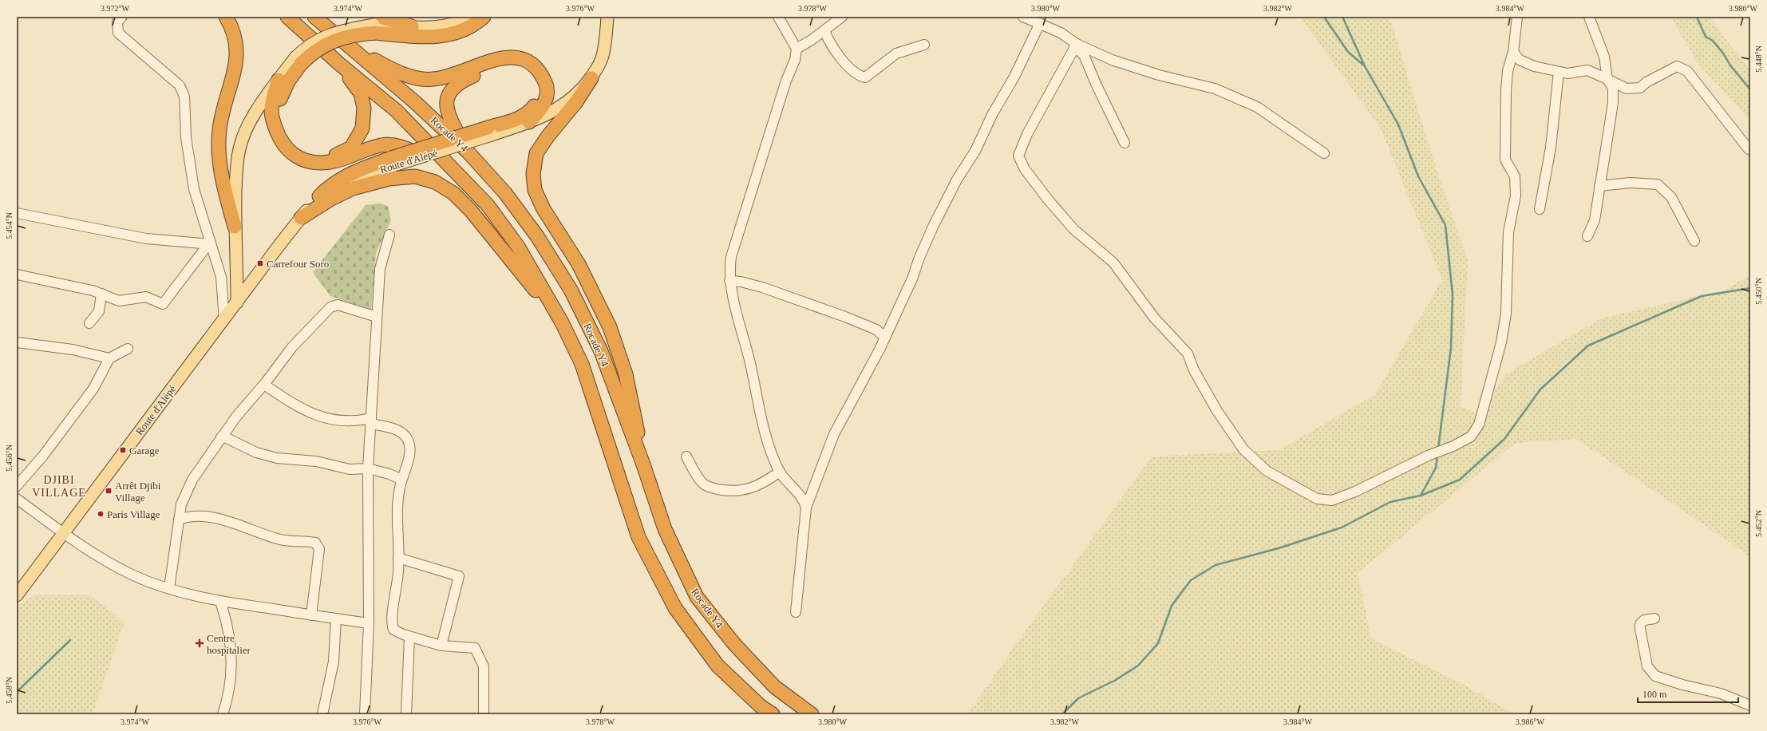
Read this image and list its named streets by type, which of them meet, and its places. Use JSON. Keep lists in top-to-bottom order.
{
  "streets": {
    "highway": ["Rocade Y4"],
    "main road": ["Route d'Alépé"]
  },
  "districts": ["DJIBI VILLAGE"],
  "places": {
    "transit": ["Carrefour Soro", "Garage", "Arrêt Djibi Village"],
    "other": ["Paris Village"],
    "health": ["Centre hospitalier"]
  },
  "scale_bar": "100 m",
  "coordinates": [
    "3.972°W",
    "3.974°W",
    "3.976°W",
    "3.978°W",
    "3.980°W",
    "3.982°W",
    "3.984°W",
    "3.986°W",
    "5.448°N",
    "5.454°N",
    "5.450°N",
    "5.456°N",
    "5.452°N",
    "5.458°N"
  ]
}
